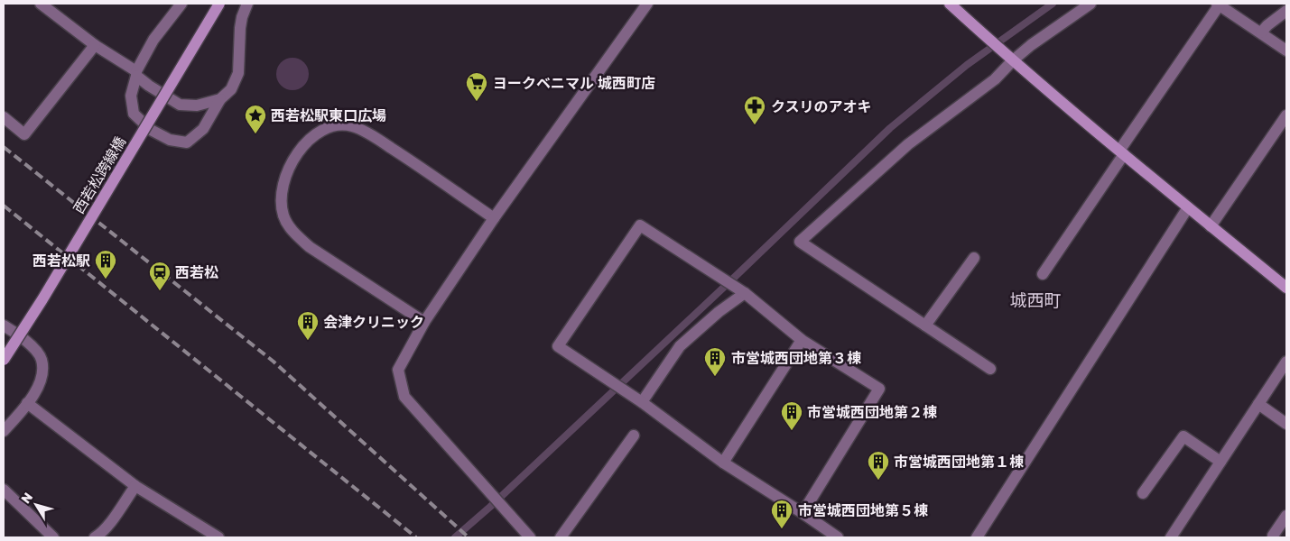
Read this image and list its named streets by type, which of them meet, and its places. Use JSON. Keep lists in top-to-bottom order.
{
  "streets": {
    "street": ["西若松跨線橋"]
  },
  "districts": ["城西町"],
  "places": {
    "supermarket": ["ヨークベニマル 城西町店"],
    "pharmacy": ["クスリのアオキ"],
    "place": ["西若松駅東口広場"],
    "building": [
      "西若松駅",
      "会津クリニック",
      "市営城西団地第３棟",
      "市営城西団地第２棟",
      "市営城西団地第１棟",
      "市営城西団地第５棟"
    ],
    "station": ["西若松"]
  },
  "north": "top left"
}
